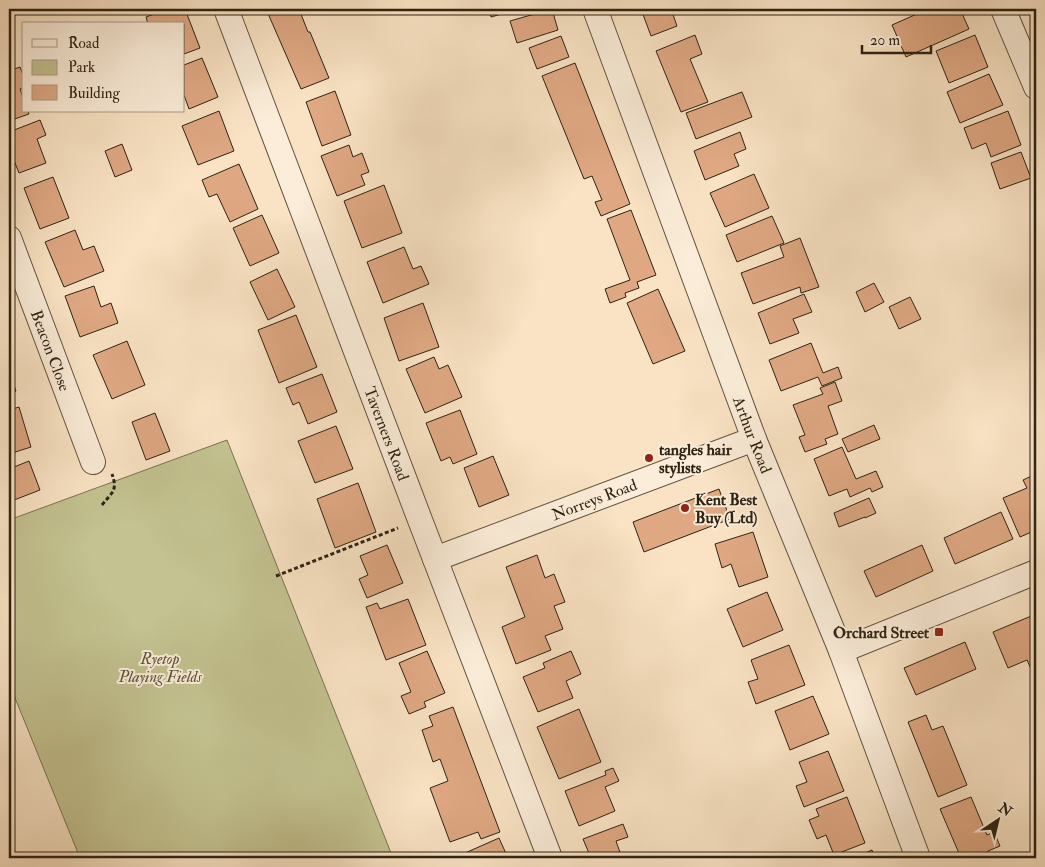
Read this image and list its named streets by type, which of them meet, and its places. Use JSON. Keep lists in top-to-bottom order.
{
  "streets": {
    "street": [
      "Beacon Close",
      "Taverners Road",
      "Arthur Road",
      "Norreys Road"
    ]
  },
  "crossings": [
    ["Taverners Road", "Norreys Road"],
    ["Arthur Road", "Norreys Road"]
  ],
  "parks": ["Ryetop Playing Fields"],
  "places": {
    "other": ["tangles hair stylists", "Kent Best Buy (Ltd)"],
    "transit": ["Orchard Street"]
  },
  "legend": ["Road", "Park", "Building"],
  "scale_bar": "20 m",
  "north": "top right"
}
